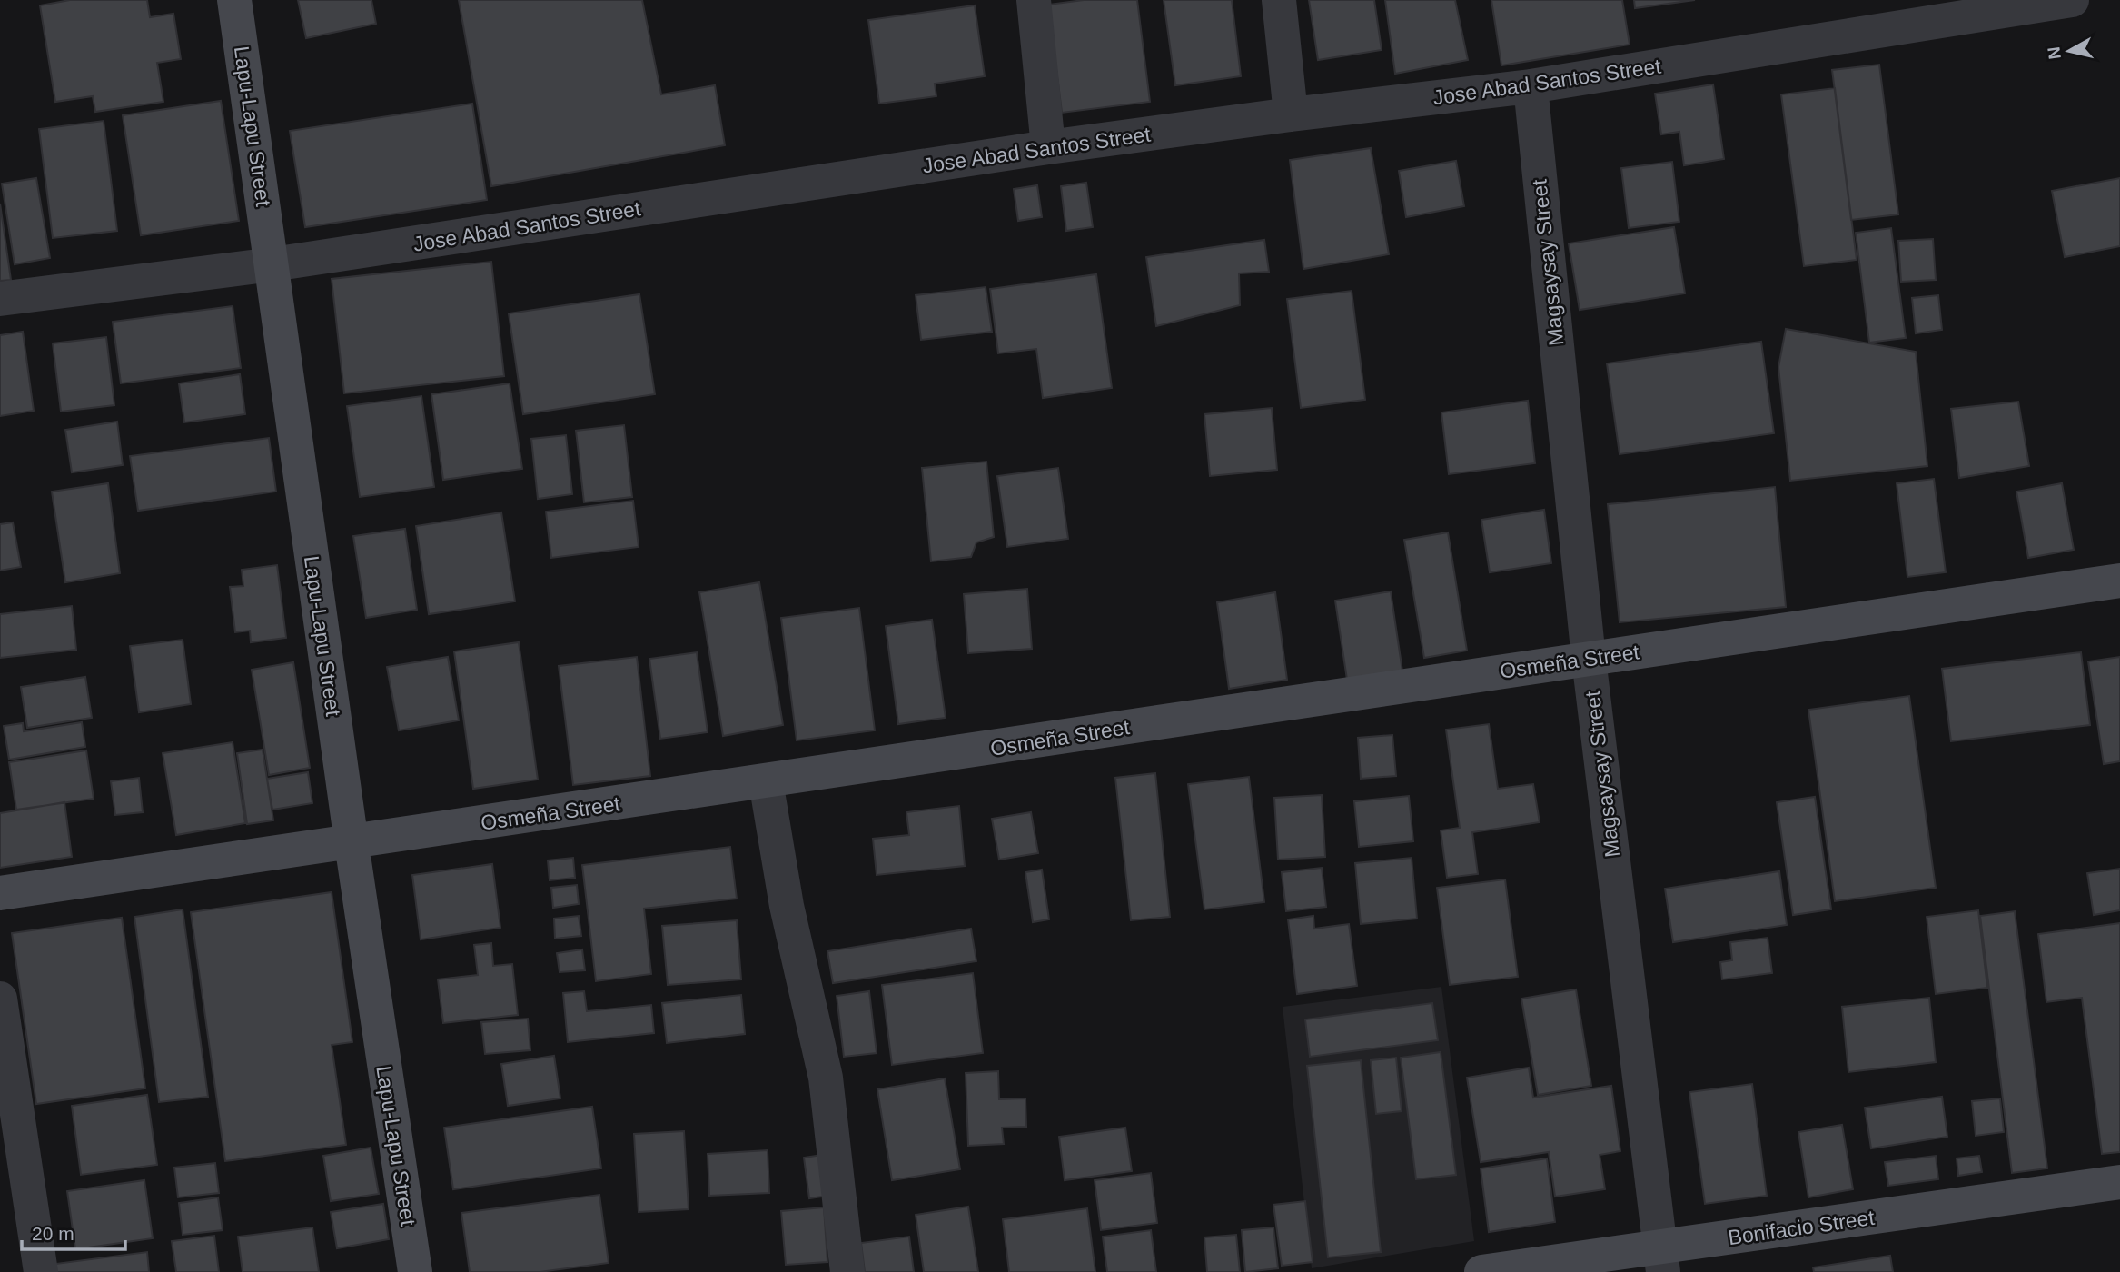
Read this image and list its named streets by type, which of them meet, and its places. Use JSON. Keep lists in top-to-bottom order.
{
  "streets": {
    "street": [
      "Jose Abad Santos Street",
      "Lapu-Lapu Street",
      "Magsaysay Street",
      "Osmeña Street",
      "Bonifacio Street"
    ]
  },
  "crossings": [
    ["Jose Abad Santos Street", "Lapu-Lapu Street"],
    ["Jose Abad Santos Street", "Magsaysay Street"],
    ["Lapu-Lapu Street", "Osmeña Street"],
    ["Magsaysay Street", "Osmeña Street"],
    ["Magsaysay Street", "Bonifacio Street"]
  ],
  "scale_bar": "20 m",
  "north": "left"
}
